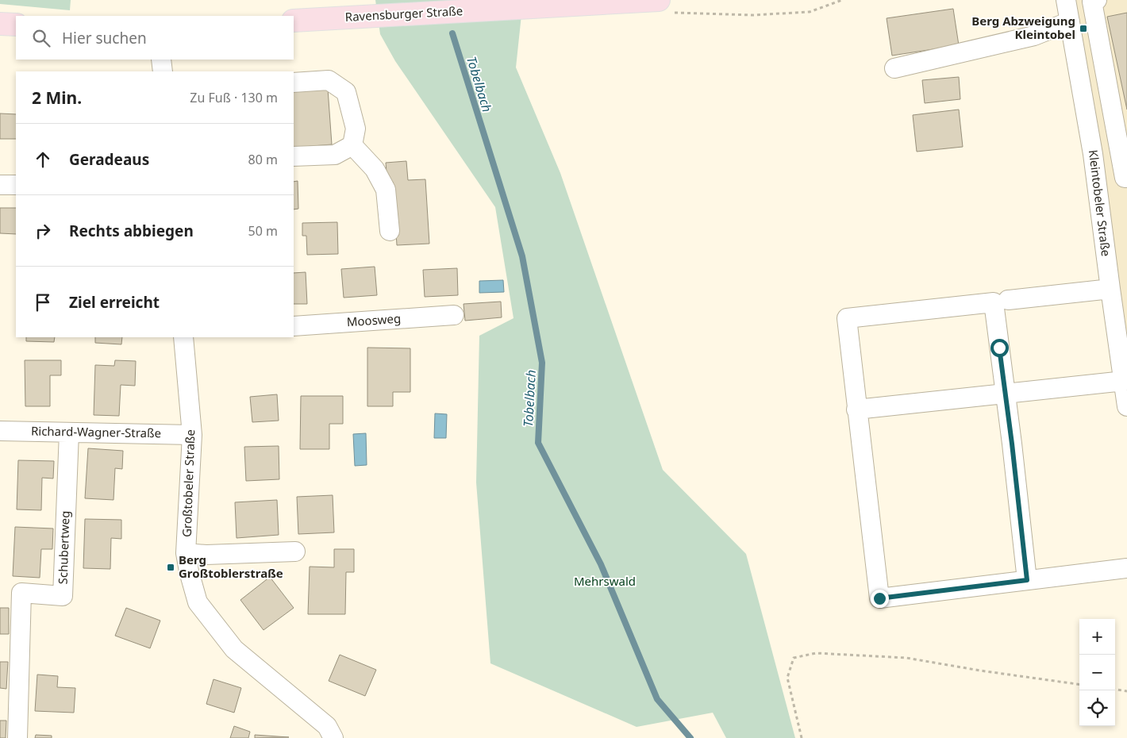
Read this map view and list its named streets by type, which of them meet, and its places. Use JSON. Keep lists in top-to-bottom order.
{
  "streets": {
    "main road": ["Ravensburger Straße"],
    "street": [
      "Kleintobeler Straße",
      "Moosweg",
      "Richard-Wagner-Straße",
      "Großtobeler Straße",
      "Schubertweg"
    ]
  },
  "crossings": [
    ["Richard-Wagner-Straße", "Großtobeler Straße"],
    ["Richard-Wagner-Straße", "Schubertweg"]
  ],
  "water": ["Tobelbach"],
  "parks": ["Mehrswald"],
  "places": {
    "transit": ["Berg Abzweigung Kleintobel", "Berg Großtoblerstraße"]
  },
  "page": {
    "search": "Hier suchen",
    "heading": ["2 Min.", "Zu Fuß · 130 m"],
    "list": [
      ["Geradeaus", "80 m"],
      ["Rechts abbiegen", "50 m"],
      "Ziel erreicht"
    ],
    "map_buttons": ["+", "−"]
  }
}
